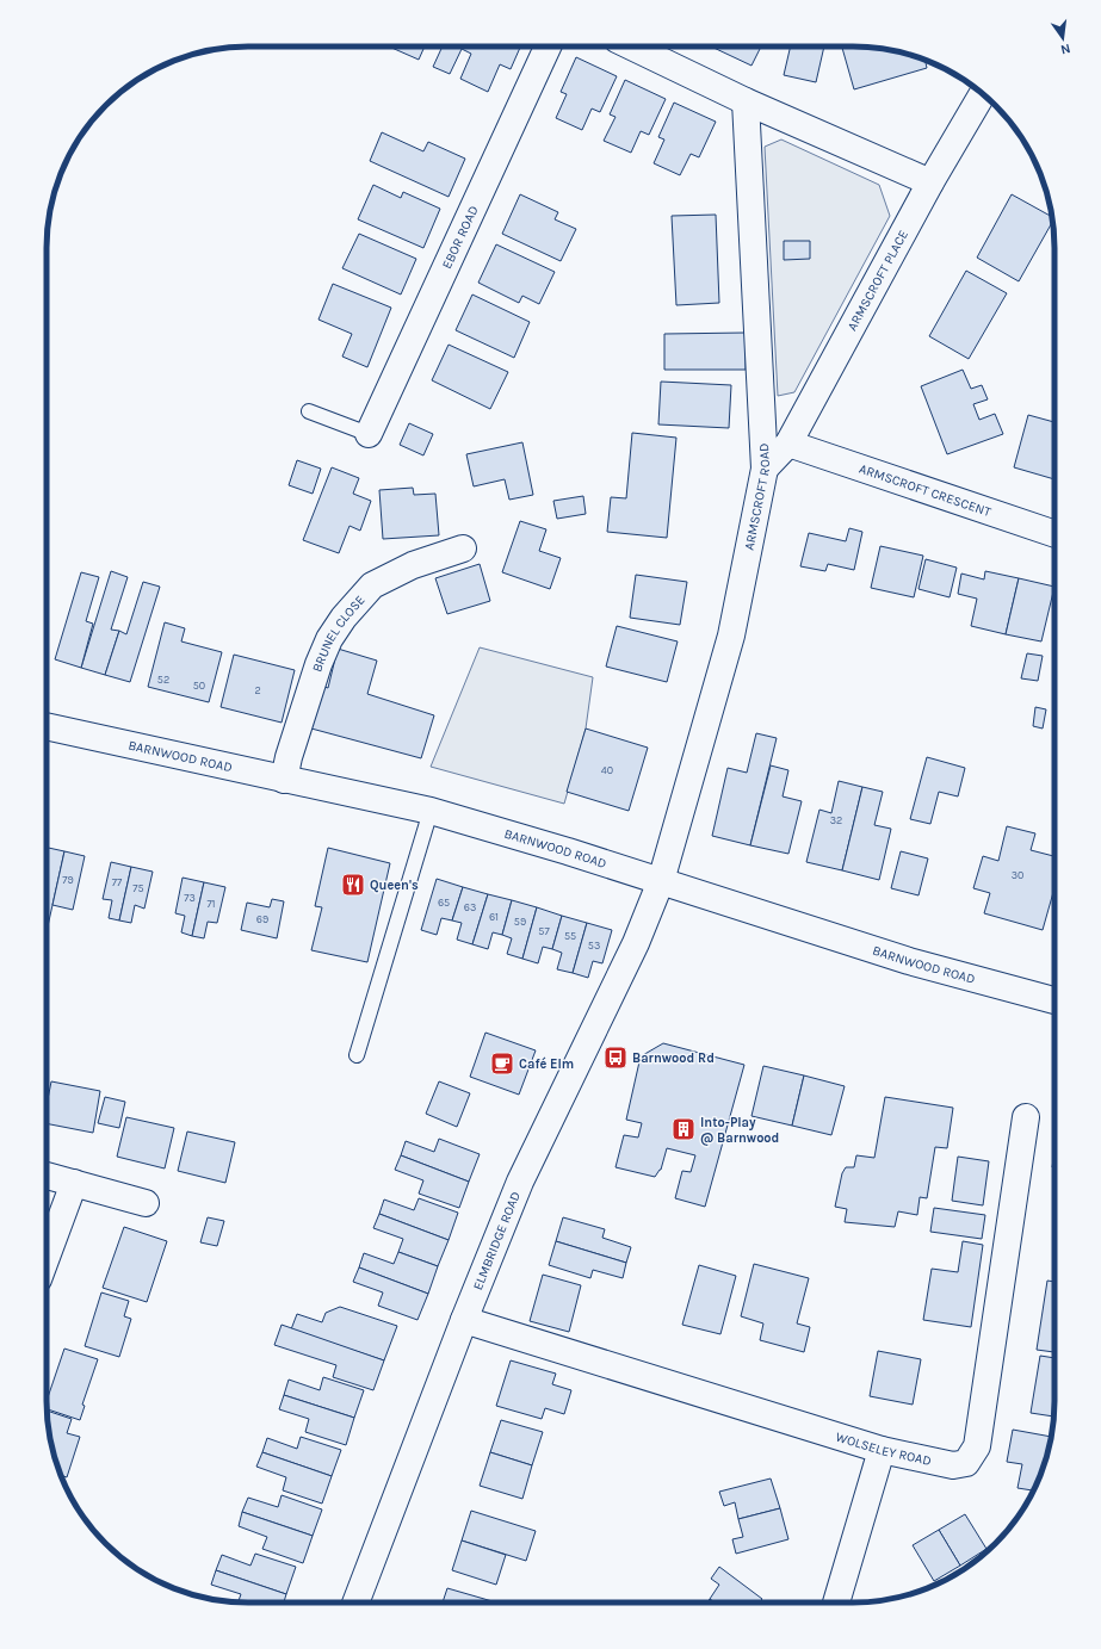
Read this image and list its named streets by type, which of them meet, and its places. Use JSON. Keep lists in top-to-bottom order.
{
  "streets": {
    "street": [
      "EBOR ROAD",
      "ARMSCROFT PLACE",
      "ARMSCROFT CRESCENT",
      "ARMSCROFT ROAD",
      "BRUNEL CLOSE",
      "BARNWOOD ROAD",
      "ELMBRIDGE ROAD",
      "WOLSELEY ROAD"
    ]
  },
  "crossings": [
    ["ARMSCROFT PLACE", "ARMSCROFT CRESCENT"],
    ["ARMSCROFT PLACE", "ARMSCROFT ROAD"],
    ["ARMSCROFT ROAD", "BARNWOOD ROAD"],
    ["ARMSCROFT ROAD", "ELMBRIDGE ROAD"],
    ["BRUNEL CLOSE", "BARNWOOD ROAD"],
    ["BARNWOOD ROAD", "ELMBRIDGE ROAD"],
    ["ELMBRIDGE ROAD", "WOLSELEY ROAD"]
  ],
  "places": {
    "restaurant": ["Queen's"],
    "bus stop": ["Barnwood Rd"],
    "cafe": ["Café Elm"],
    "building": ["Into-Play @ Barnwood"]
  },
  "house_numbers": [
    "52",
    "50",
    "2",
    "40",
    "32",
    "30",
    "79",
    "77",
    "75",
    "73",
    "65",
    "71",
    "63",
    "61",
    "69",
    "59",
    "57",
    "55",
    "53"
  ],
  "north": "bottom"
}
